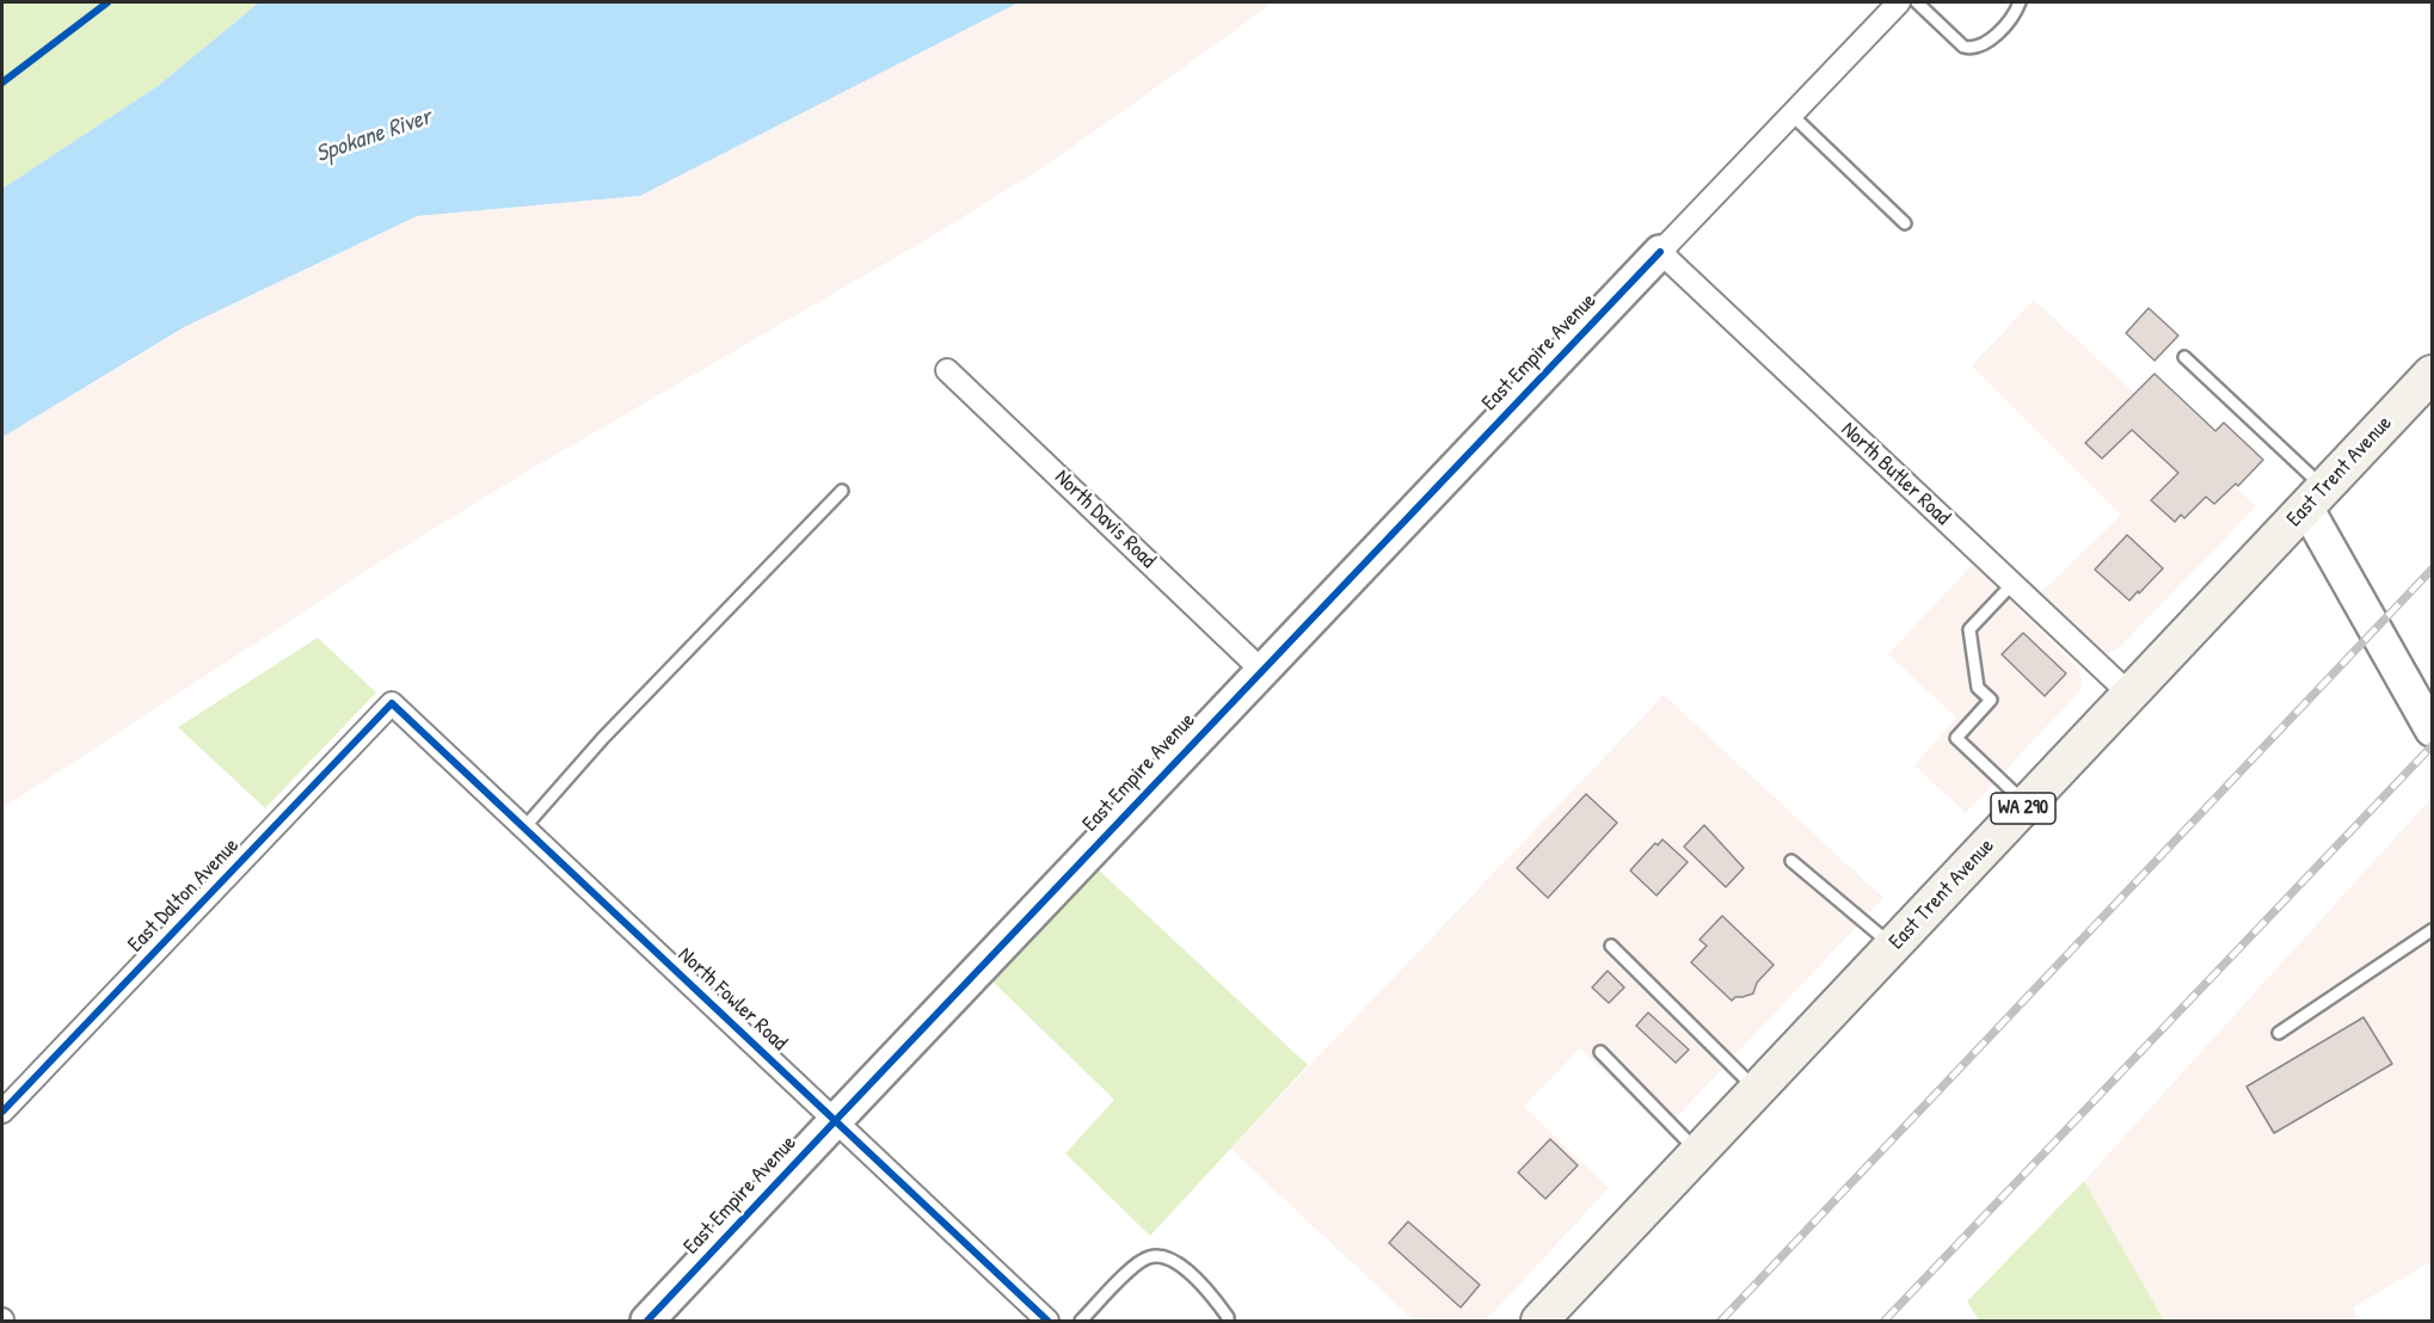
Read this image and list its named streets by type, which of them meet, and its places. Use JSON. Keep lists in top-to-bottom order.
{
  "streets": {
    "main road": ["East Trent Avenue", "WA 290"],
    "street": [
      "East Empire Avenue",
      "North Butler Road",
      "North Davis Road",
      "East Dalton Avenue",
      "North Fowler Road"
    ]
  },
  "crossings": [
    ["East Empire Avenue", "North Butler Road"],
    ["East Empire Avenue", "North Davis Road"],
    ["East Empire Avenue", "North Fowler Road"],
    ["East Trent Avenue", "North Butler Road"],
    ["East Dalton Avenue", "North Fowler Road"]
  ],
  "water": ["Spokane River"]
}
